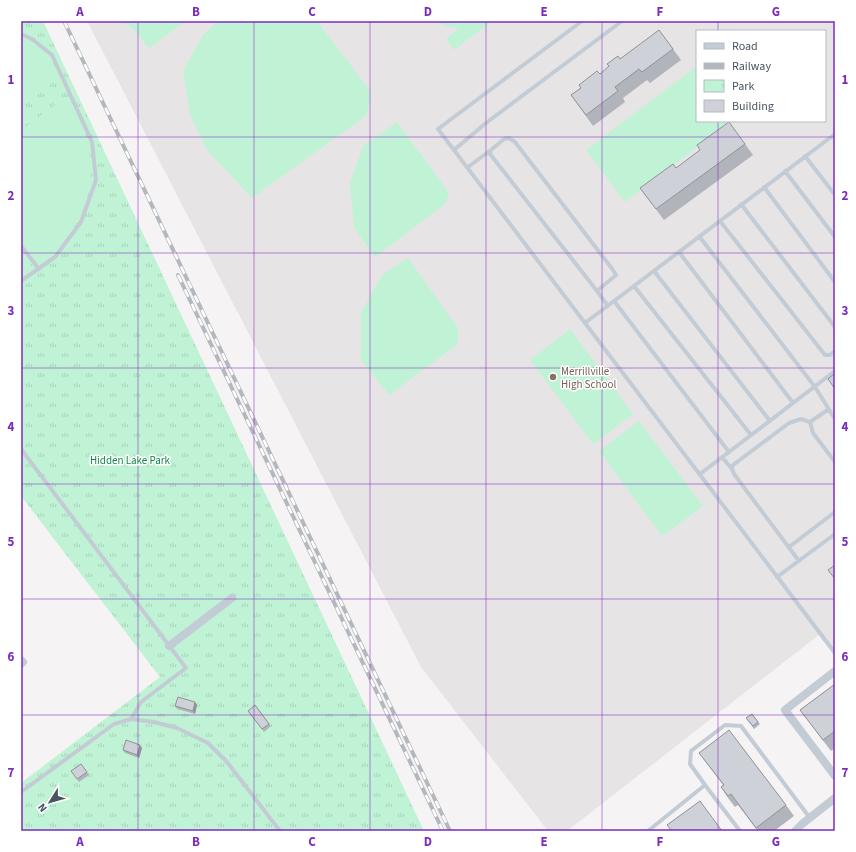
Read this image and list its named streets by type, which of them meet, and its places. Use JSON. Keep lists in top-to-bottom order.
{
  "parks": ["Hidden Lake Park"],
  "places": ["Merrillville High School"],
  "legend": [
    "Road",
    "Railway",
    "Park",
    "Building"
  ],
  "north": "bottom left",
  "grid": {
    "columns": [
      "A",
      "B",
      "C",
      "D",
      "E",
      "F",
      "G"
    ],
    "rows": [
      "1",
      "2",
      "3",
      "4",
      "5",
      "6",
      "7"
    ]
  }
}
